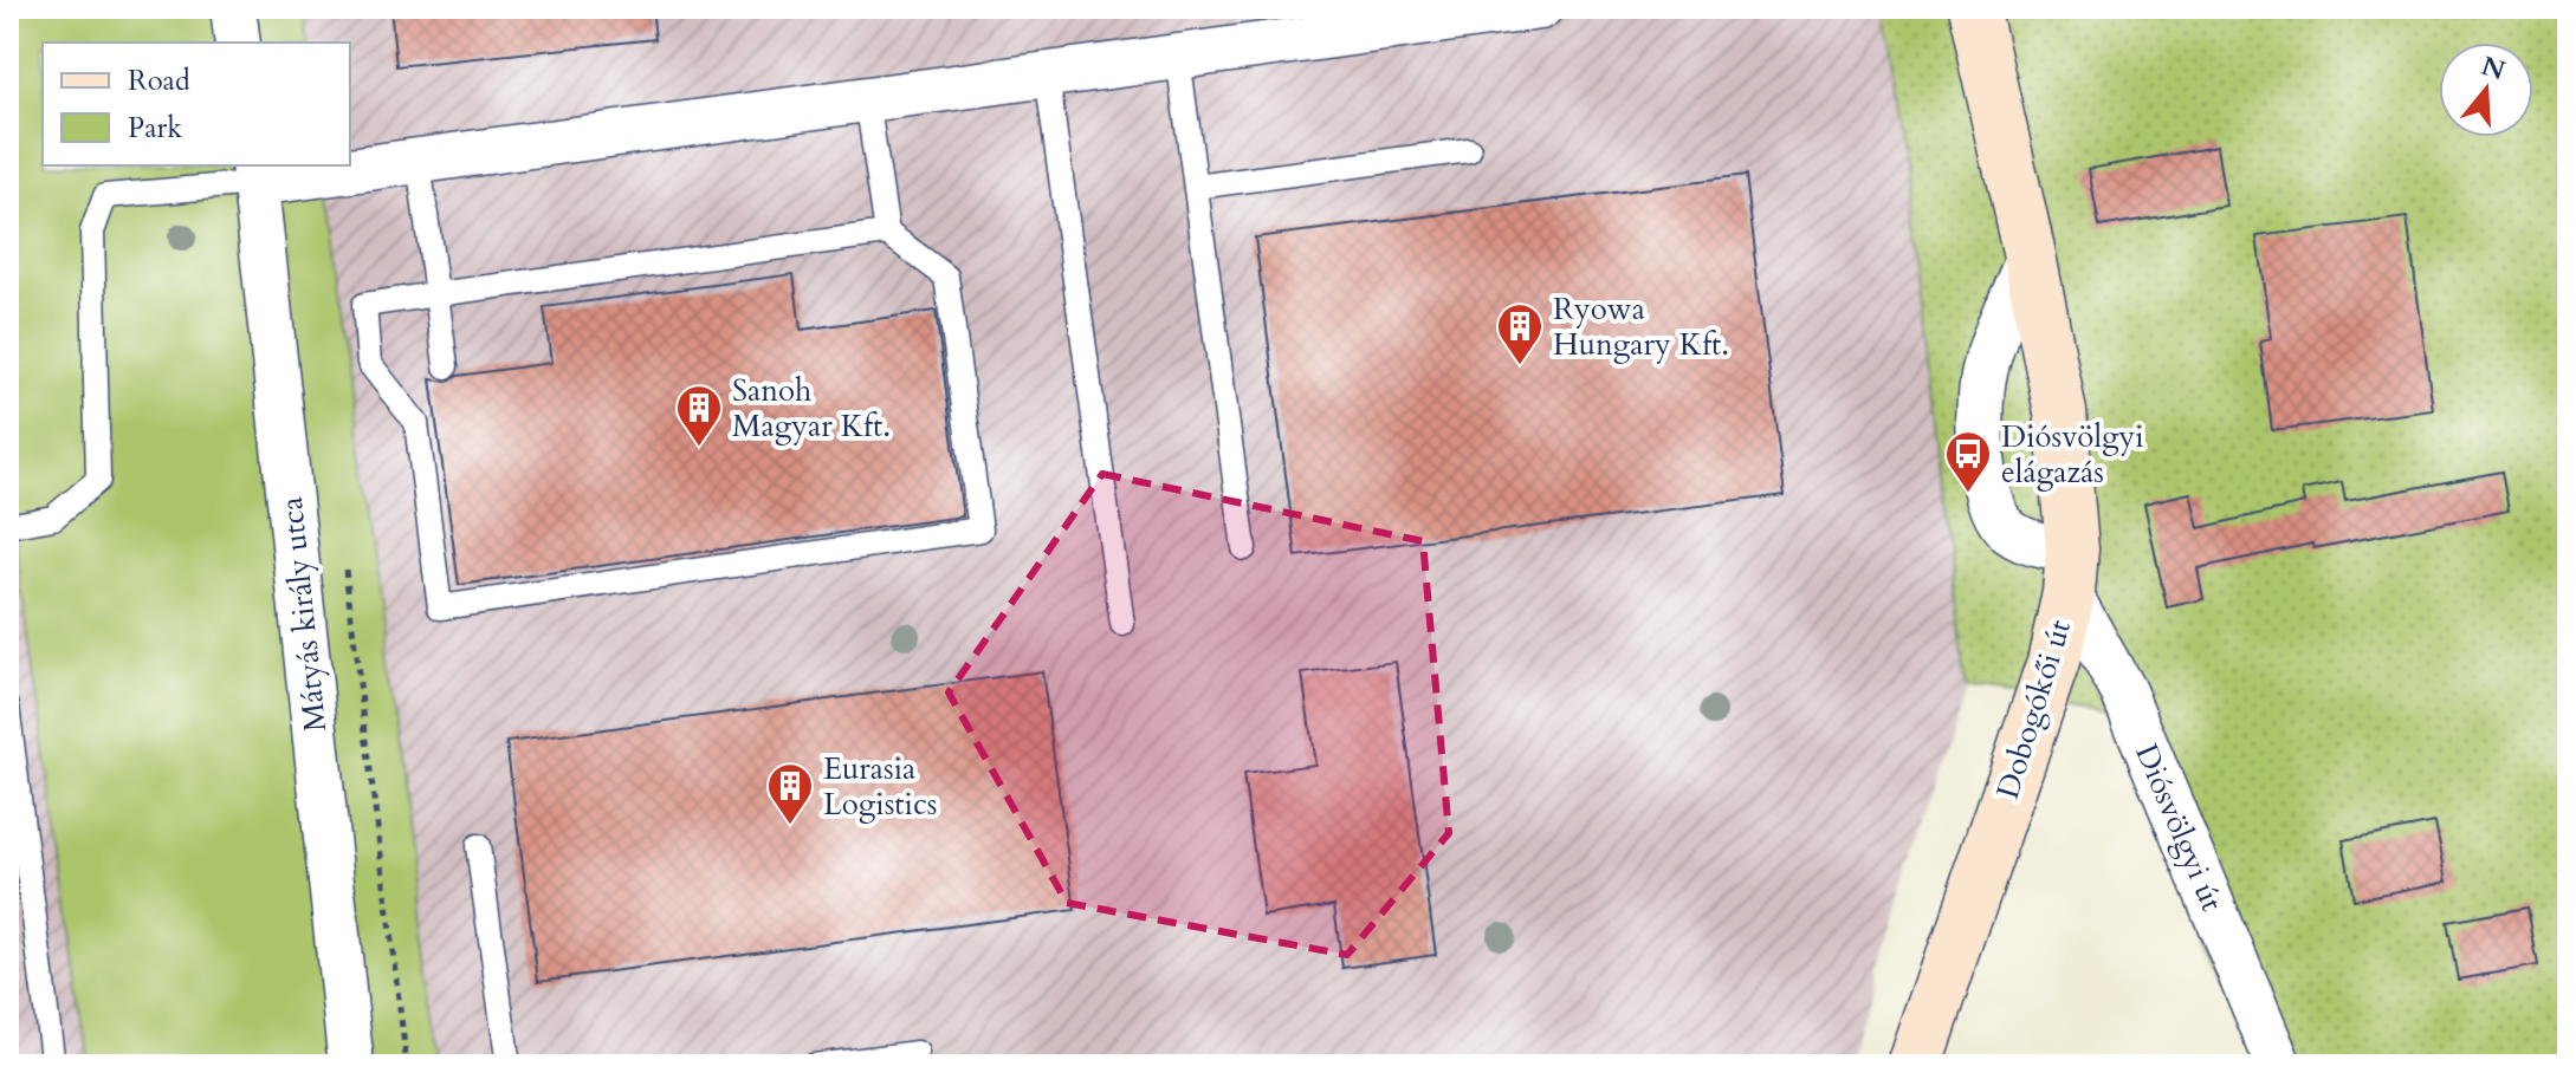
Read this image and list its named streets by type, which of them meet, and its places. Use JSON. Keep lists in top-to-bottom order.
{
  "streets": {
    "main road": ["Dobogókői út"],
    "street": ["Mátyás király utca", "Diósvölgyi út"]
  },
  "crossings": [
    ["Dobogókői út", "Diósvölgyi út"]
  ],
  "places": {
    "building": ["Ryowa Hungary Kft.", "Sanoh Magyar Kft.", "Eurasia Logistics"],
    "bus stop": ["Diósvölgyi elágazás"]
  },
  "legend": ["Road", "Park"],
  "north": "top"
}
